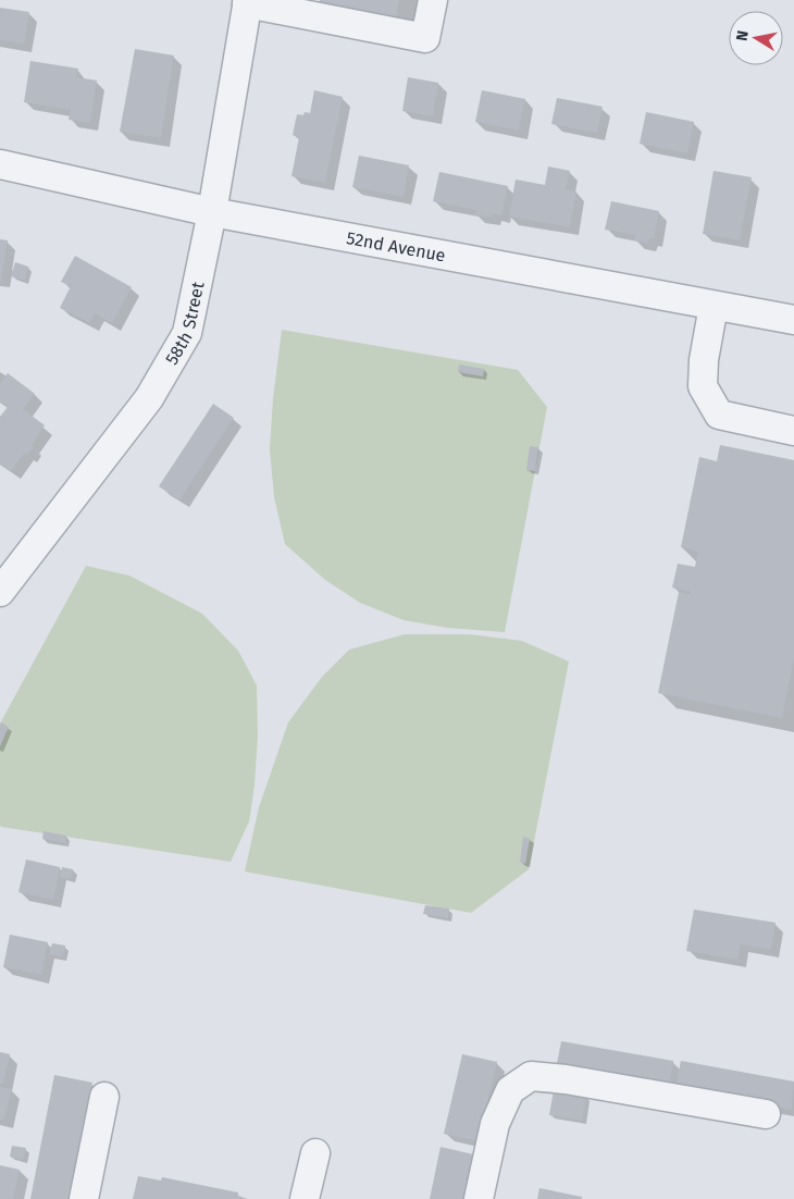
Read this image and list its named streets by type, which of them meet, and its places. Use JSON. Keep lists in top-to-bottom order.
{
  "streets": {
    "street": ["52nd Avenue", "58th Street"]
  },
  "crossings": [
    ["52nd Avenue", "58th Street"]
  ],
  "north": "left"
}
